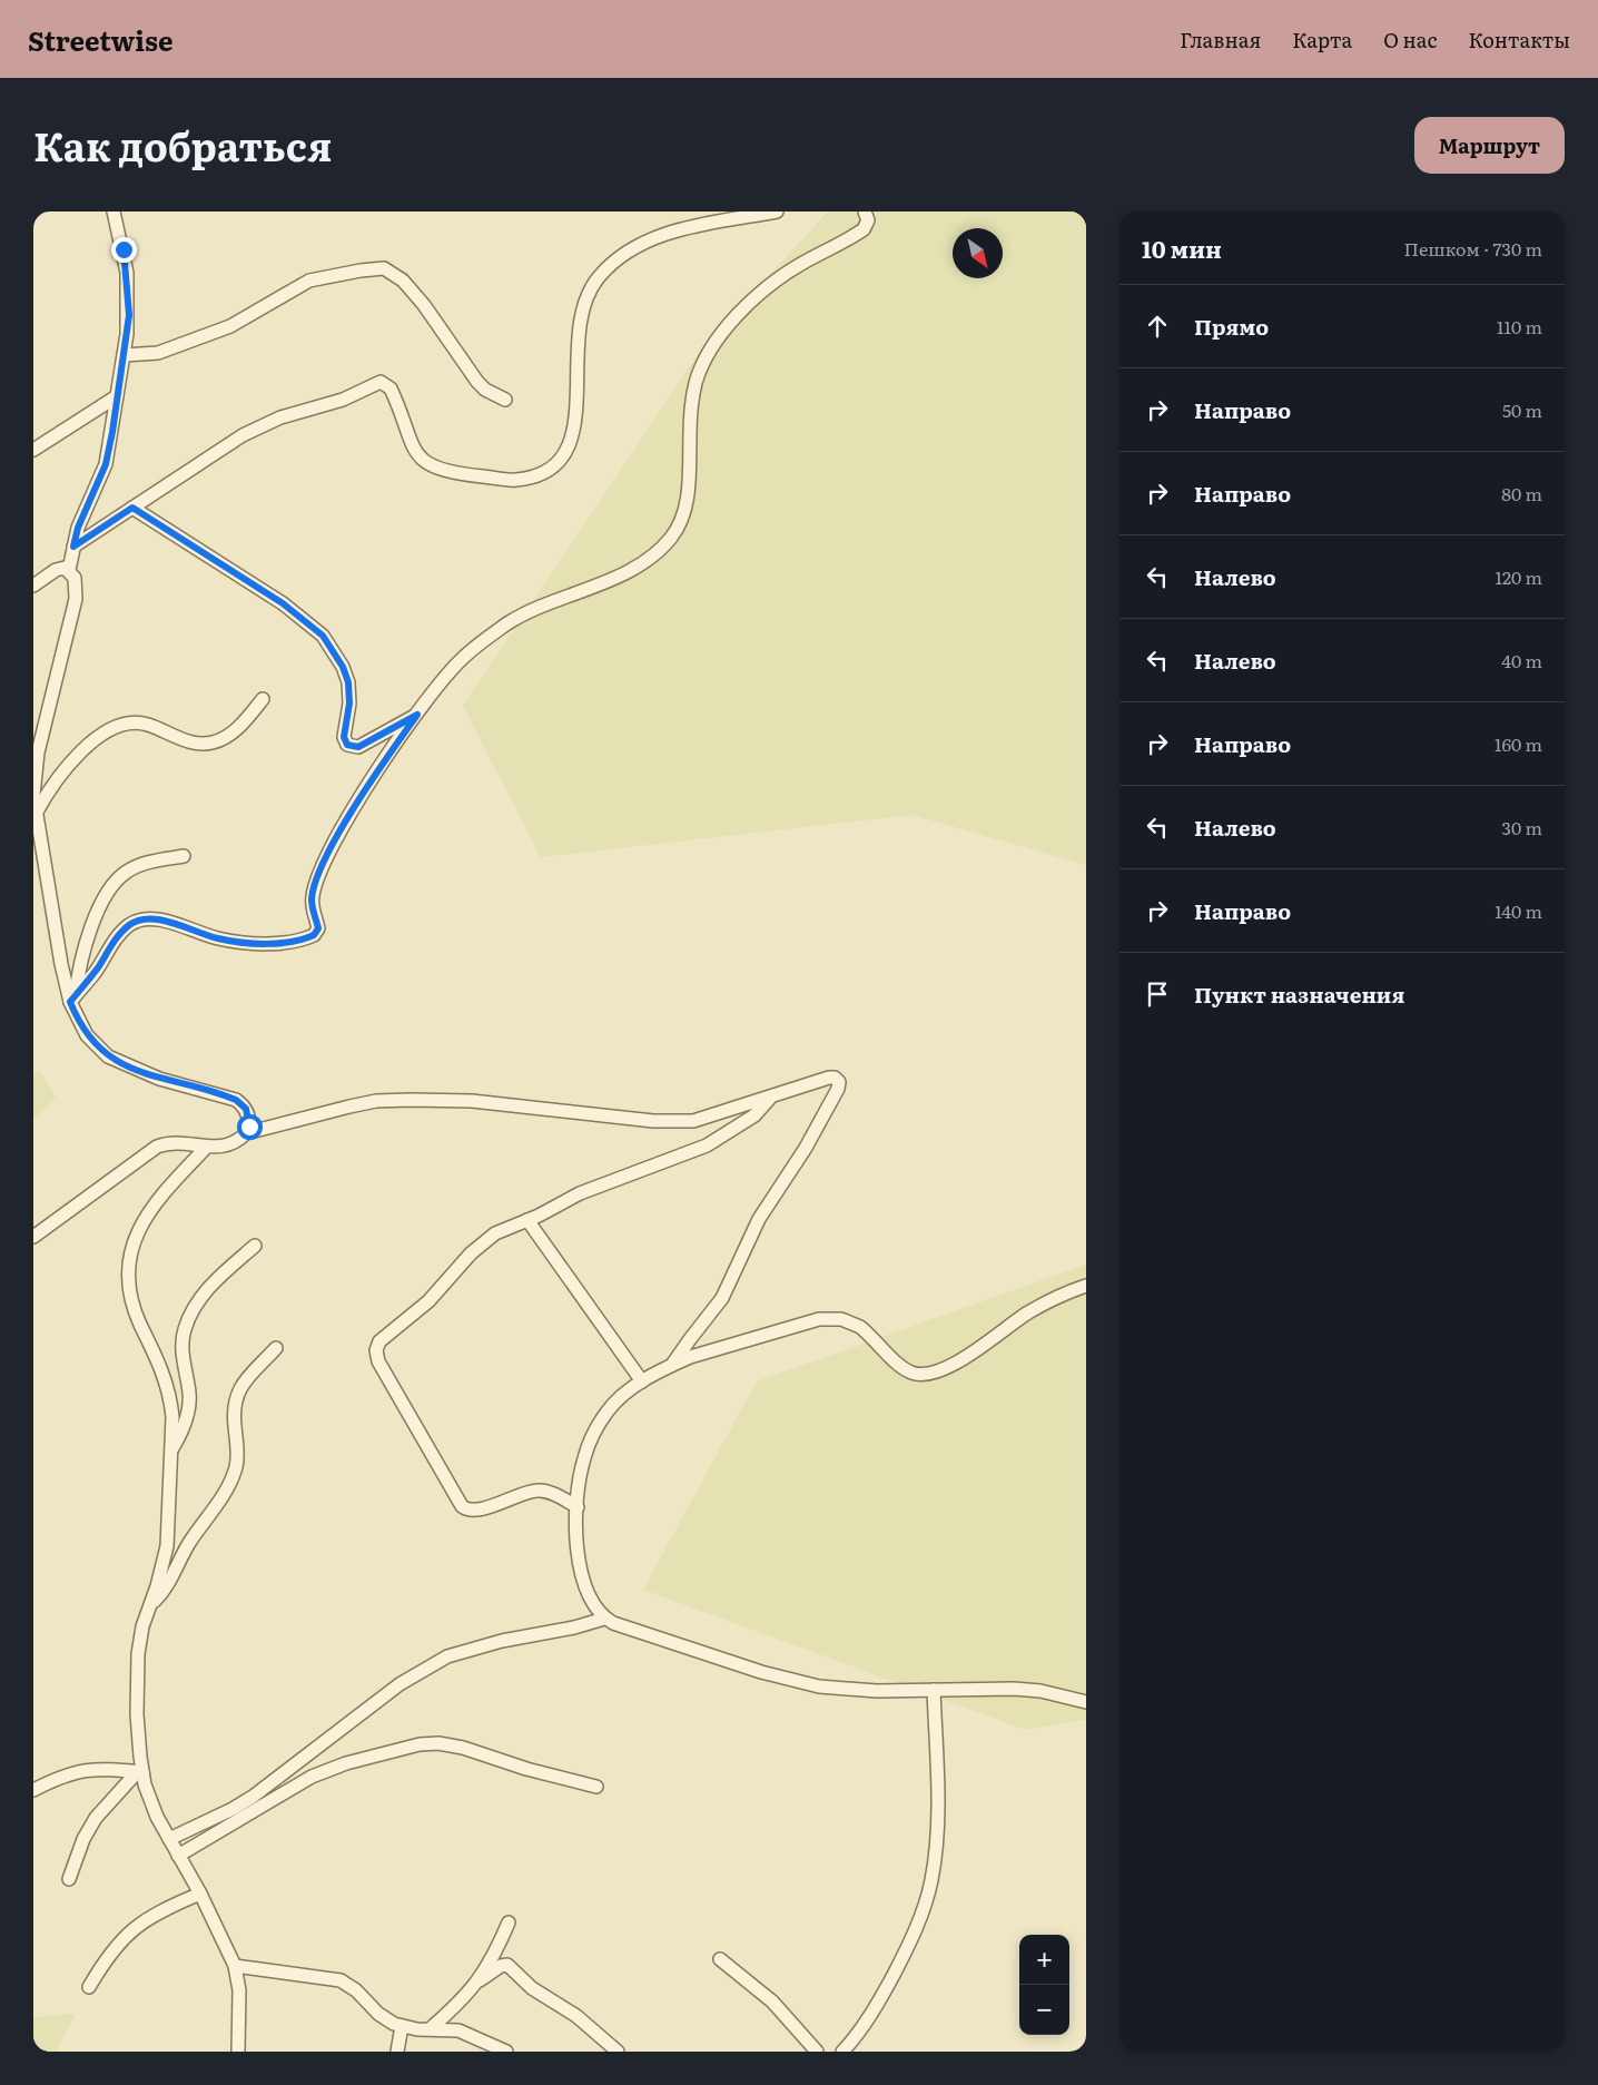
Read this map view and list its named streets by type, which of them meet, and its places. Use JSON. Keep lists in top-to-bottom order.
{
  "north": "bottom right",
  "page": {
    "header": "Streetwise",
    "nav": [
      "Главная",
      "Карта",
      "О нас",
      "Контакты"
    ],
    "title": "Как добраться",
    "buttons": "Маршрут",
    "heading": ["10 мин", "Пешком · 730 m"],
    "list": [
      ["Прямо", "110 m"],
      ["Направо", "50 m"],
      ["Направо", "80 m"],
      ["Налево", "120 m"],
      ["Налево", "40 m"],
      ["Направо", "160 m"],
      ["Налево", "30 m"],
      ["Направо", "140 m"],
      "Пункт назначения"
    ],
    "map_buttons": ["+", "−"]
  }
}
